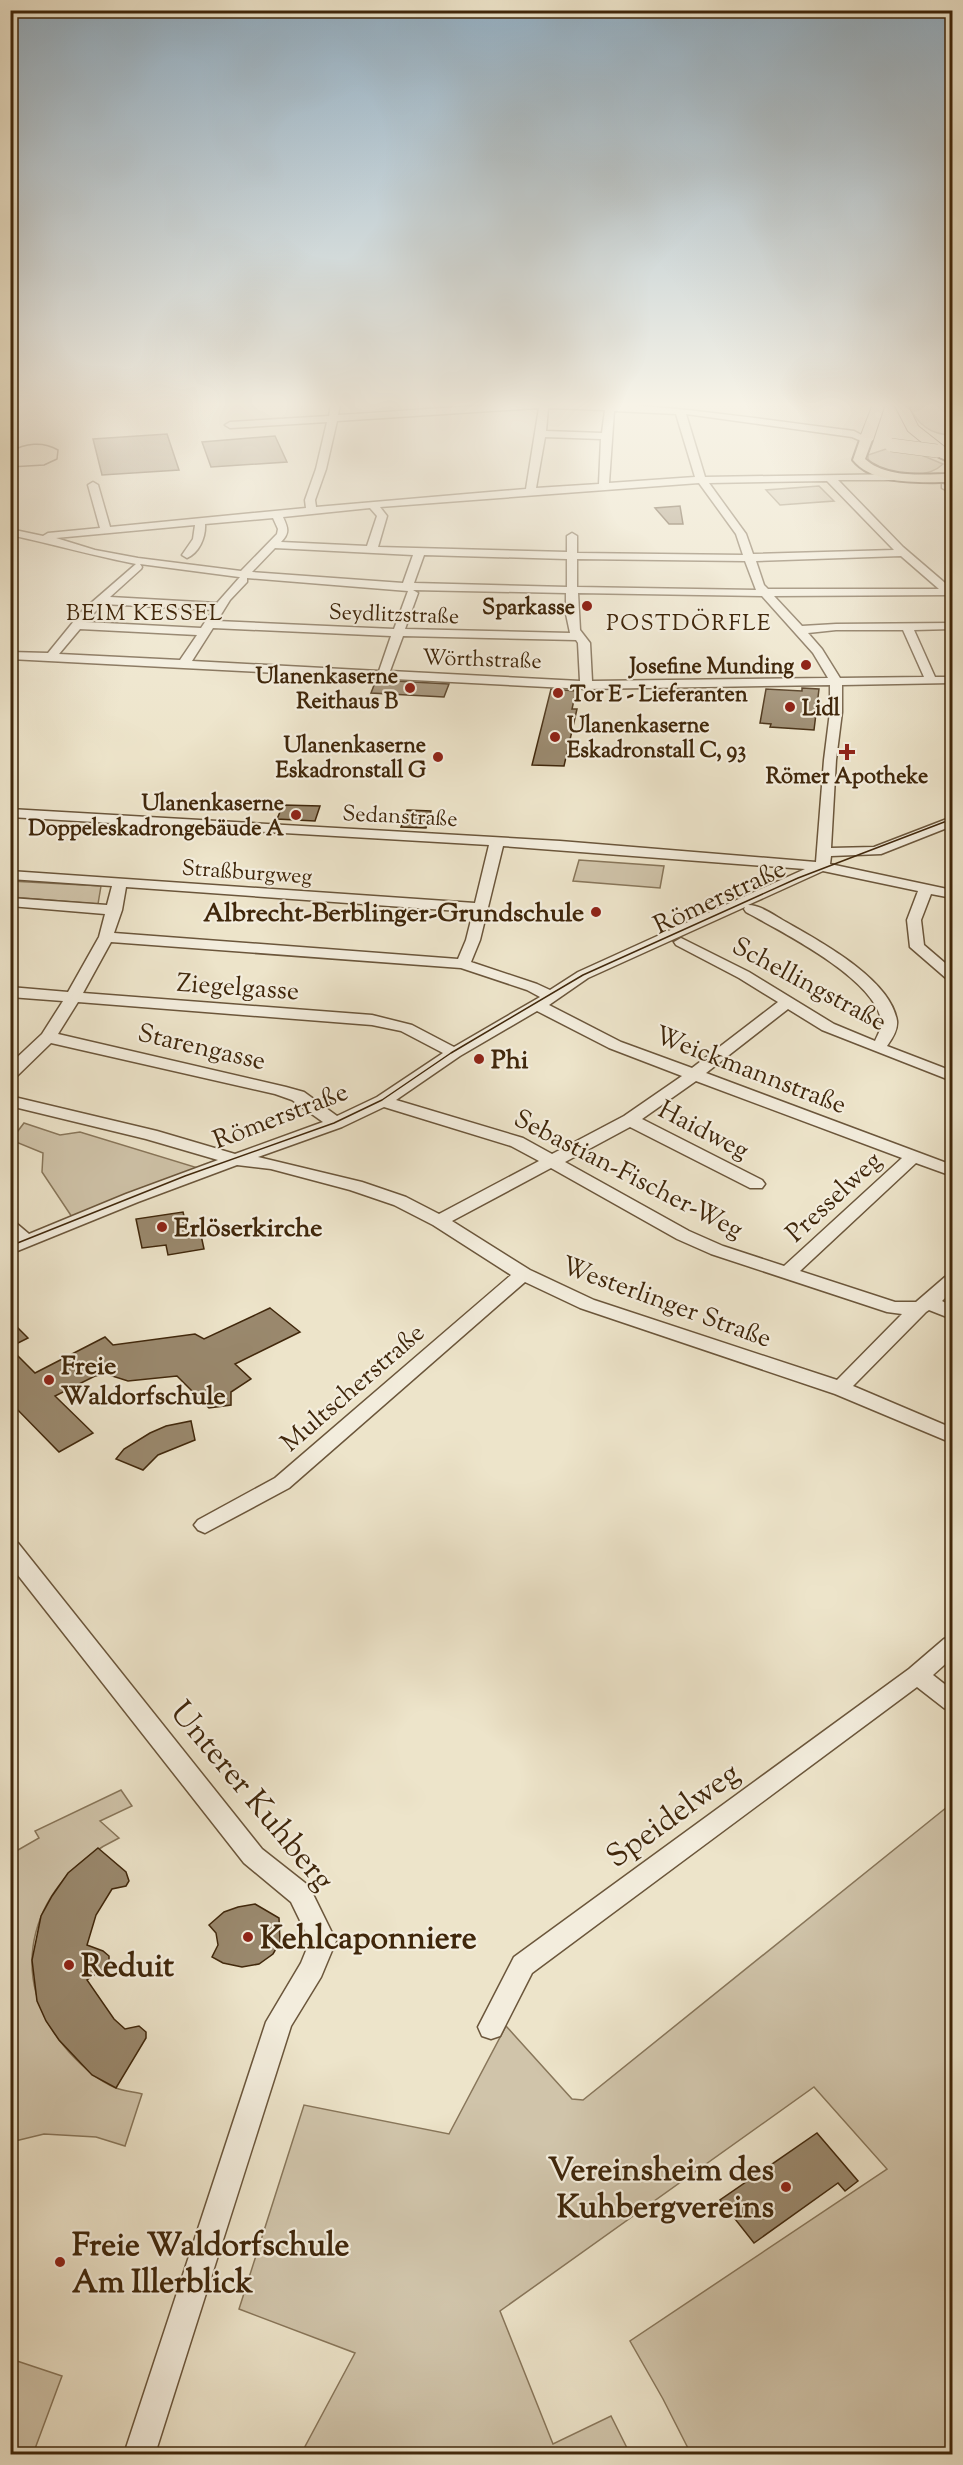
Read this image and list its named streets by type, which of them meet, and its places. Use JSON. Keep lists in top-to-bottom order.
{
  "streets": {
    "street": [
      "Seydlitzstraße",
      "Wörthstraße",
      "Sedanstraße",
      "Straßburgweg",
      "Römerstraße",
      "Schellingstraße",
      "Ziegelgasse",
      "Starengasse",
      "Weickmannstraße",
      "Haidweg",
      "Sebastian-Fischer-Weg",
      "Presselweg",
      "Westerlinger Straße",
      "Multscherstraße",
      "Unterer Kuhberg",
      "Speidelweg"
    ]
  },
  "crossings": [
    ["Römerstraße", "Schellingstraße"],
    ["Römerstraße", "Ziegelgasse"],
    ["Römerstraße", "Starengasse"],
    ["Römerstraße", "Weickmannstraße"],
    ["Römerstraße", "Sebastian-Fischer-Weg"],
    ["Römerstraße", "Westerlinger Straße"],
    ["Weickmannstraße", "Presselweg"],
    ["Sebastian-Fischer-Weg", "Presselweg"],
    ["Westerlinger Straße", "Multscherstraße"]
  ],
  "districts": ["BEIM KESSEL", "POSTDÖRFLE"],
  "places": {
    "other": [
      "Sparkasse",
      "Josefine Munding",
      "Ulanenkaserne Reithaus B",
      "Tor E - Lieferanten",
      "Lidl",
      "Ulanenkaserne Eskadronstall C, 93",
      "Ulanenkaserne Eskadronstall G",
      "Ulanenkaserne Doppeleskadrongebäude A",
      "Albrecht-Berblinger-Grundschule",
      "Phi",
      "Erlöserkirche",
      "Freie Waldorfschule",
      "Kehlcaponniere",
      "Reduit",
      "Vereinsheim des Kuhbergvereins",
      "Freie Waldorfschule Am Illerblick"
    ],
    "health": ["Römer Apotheke"]
  }
}
